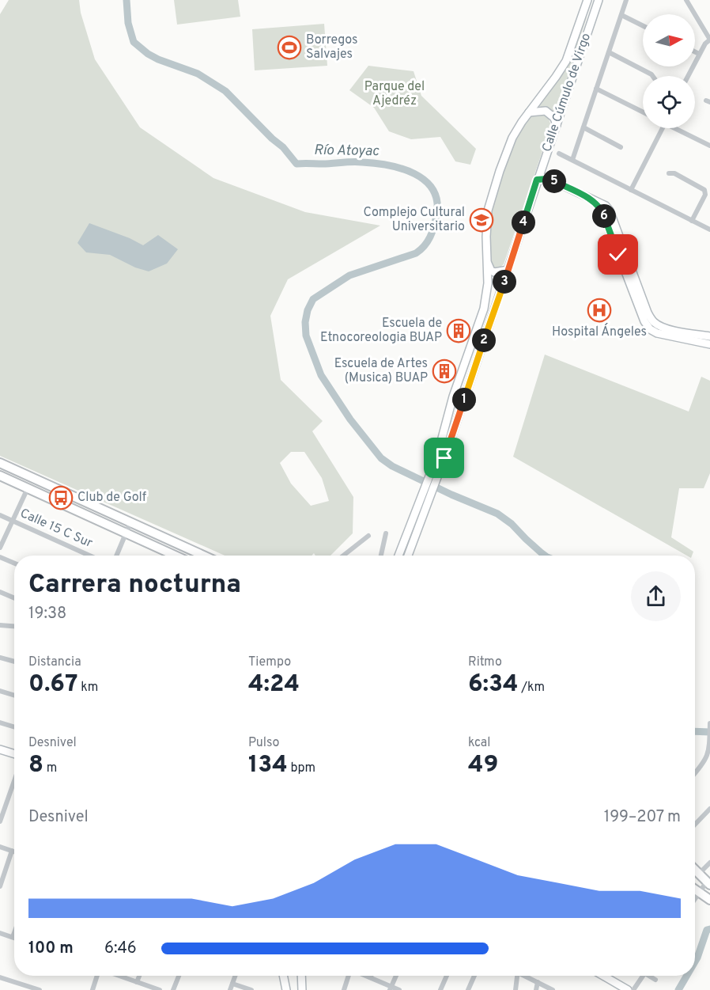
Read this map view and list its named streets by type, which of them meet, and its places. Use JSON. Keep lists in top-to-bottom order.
{
  "streets": {
    "main road": ["Calle Cúmulo de Virgo"],
    "street": ["Calle 15 C Sur"]
  },
  "water": ["Río Atoyac"],
  "parks": ["Parque del Ajedréz"],
  "places": {
    "sports": ["Borregos Salvajes"],
    "school or university": ["Complejo Cultural Universitario"],
    "hospital": ["Hospital Ángeles"],
    "building": ["Escuela de Etnocoreologia BUAP", "Escuela de Artes (Musica) BUAP"],
    "bus stop": ["Club de Golf"]
  },
  "north": "right",
  "page": {
    "pins": [
      "5",
      "6",
      "4",
      "3",
      "2",
      "1"
    ],
    "heading": ["Carrera nocturna", "19:38"],
    "stats": [
      ["Distancia", "0.67 km"],
      ["Tiempo", "4:24"],
      ["Ritmo", "6:34 /km"],
      ["Desnivel", "8 m"],
      ["Pulso", "134 bpm"],
      ["kcal", "49"]
    ],
    "chart": ["Desnivel", "199–207 m"],
    "list": [
      {
        "name": "100 m",
        "note": "6:46"
      }
    ]
  }
}
